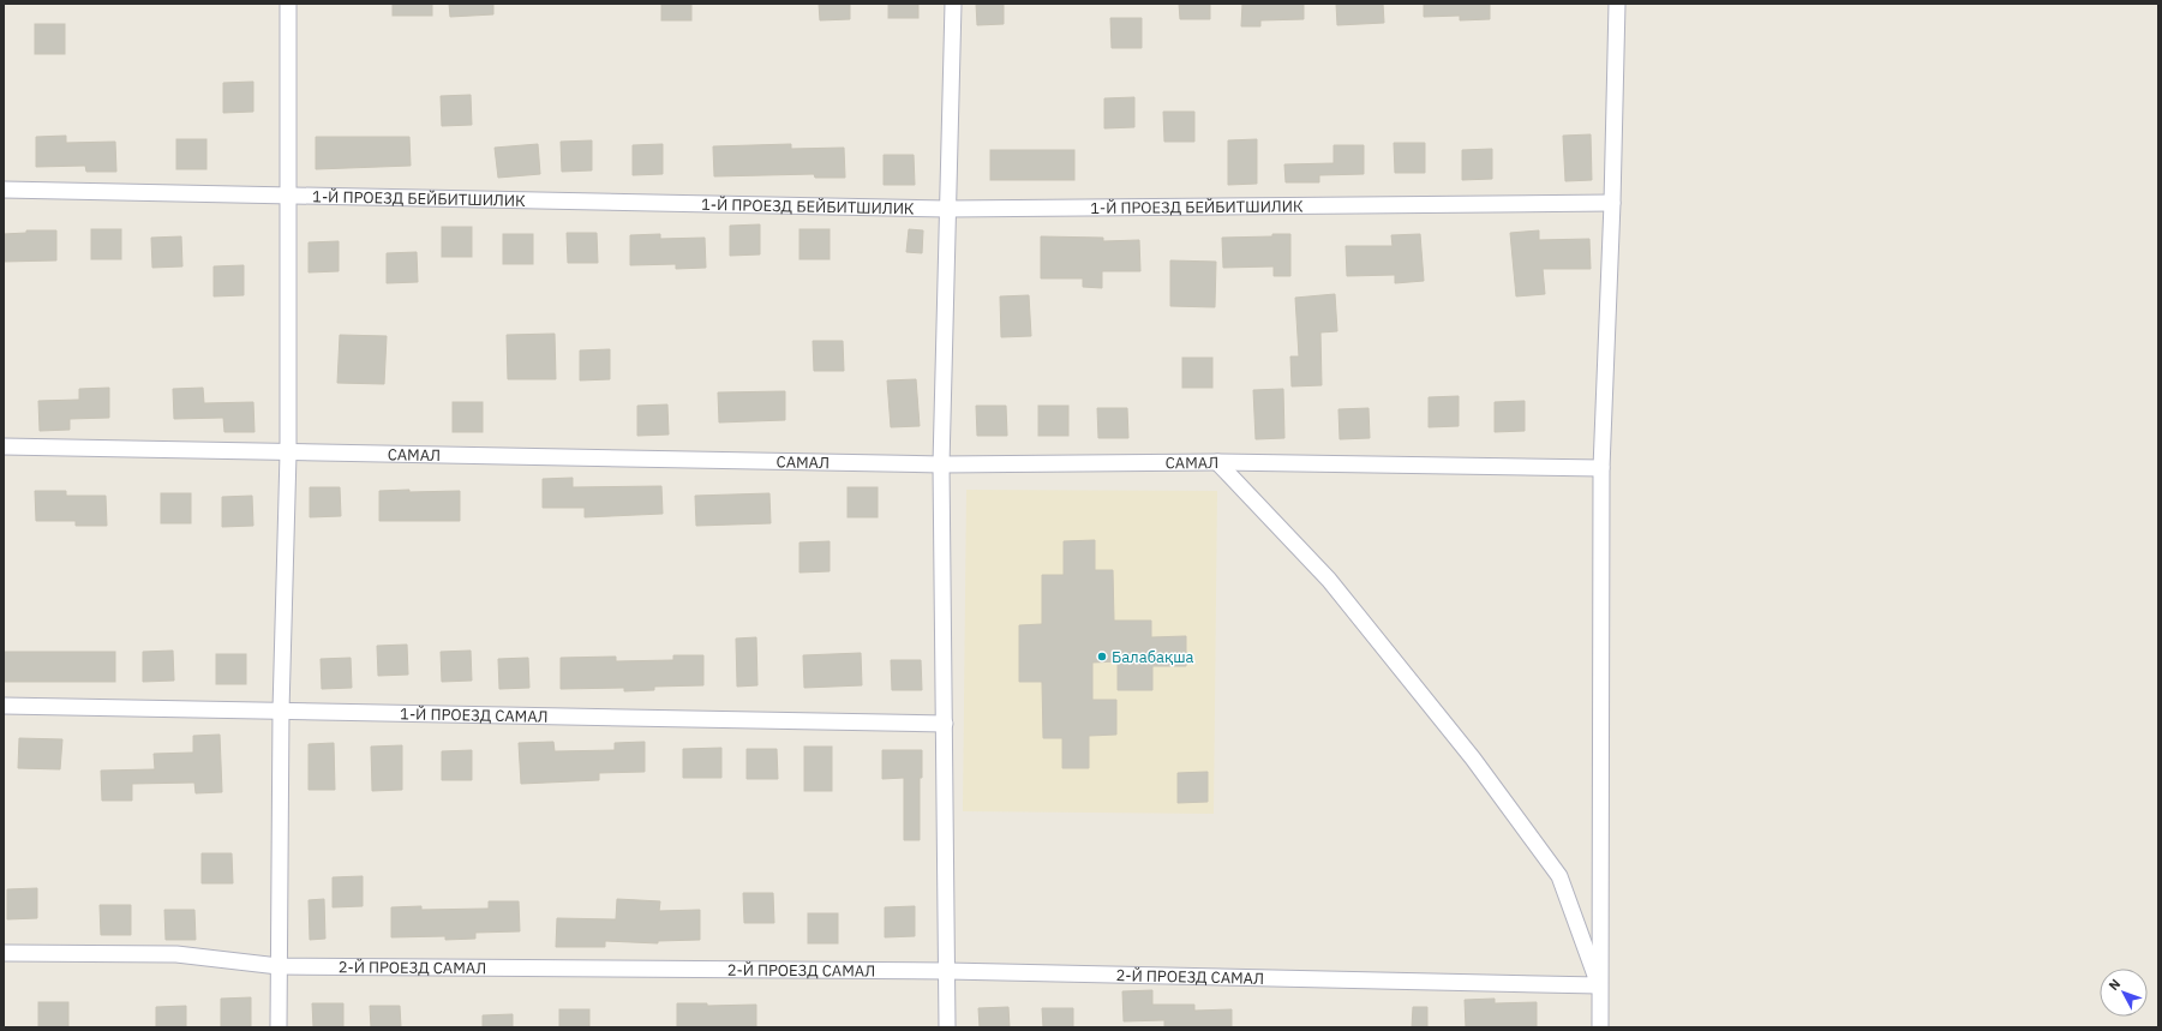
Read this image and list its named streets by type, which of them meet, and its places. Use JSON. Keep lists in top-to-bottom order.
{
  "streets": {
    "street": [
      "1-Й ПРОЕЗД БЕЙБИТШИЛИК",
      "САМАЛ",
      "1-Й ПРОЕЗД САМАЛ",
      "2-Й ПРОЕЗД САМАЛ"
    ]
  },
  "places": ["Балабақша"],
  "north": "top left"
}
